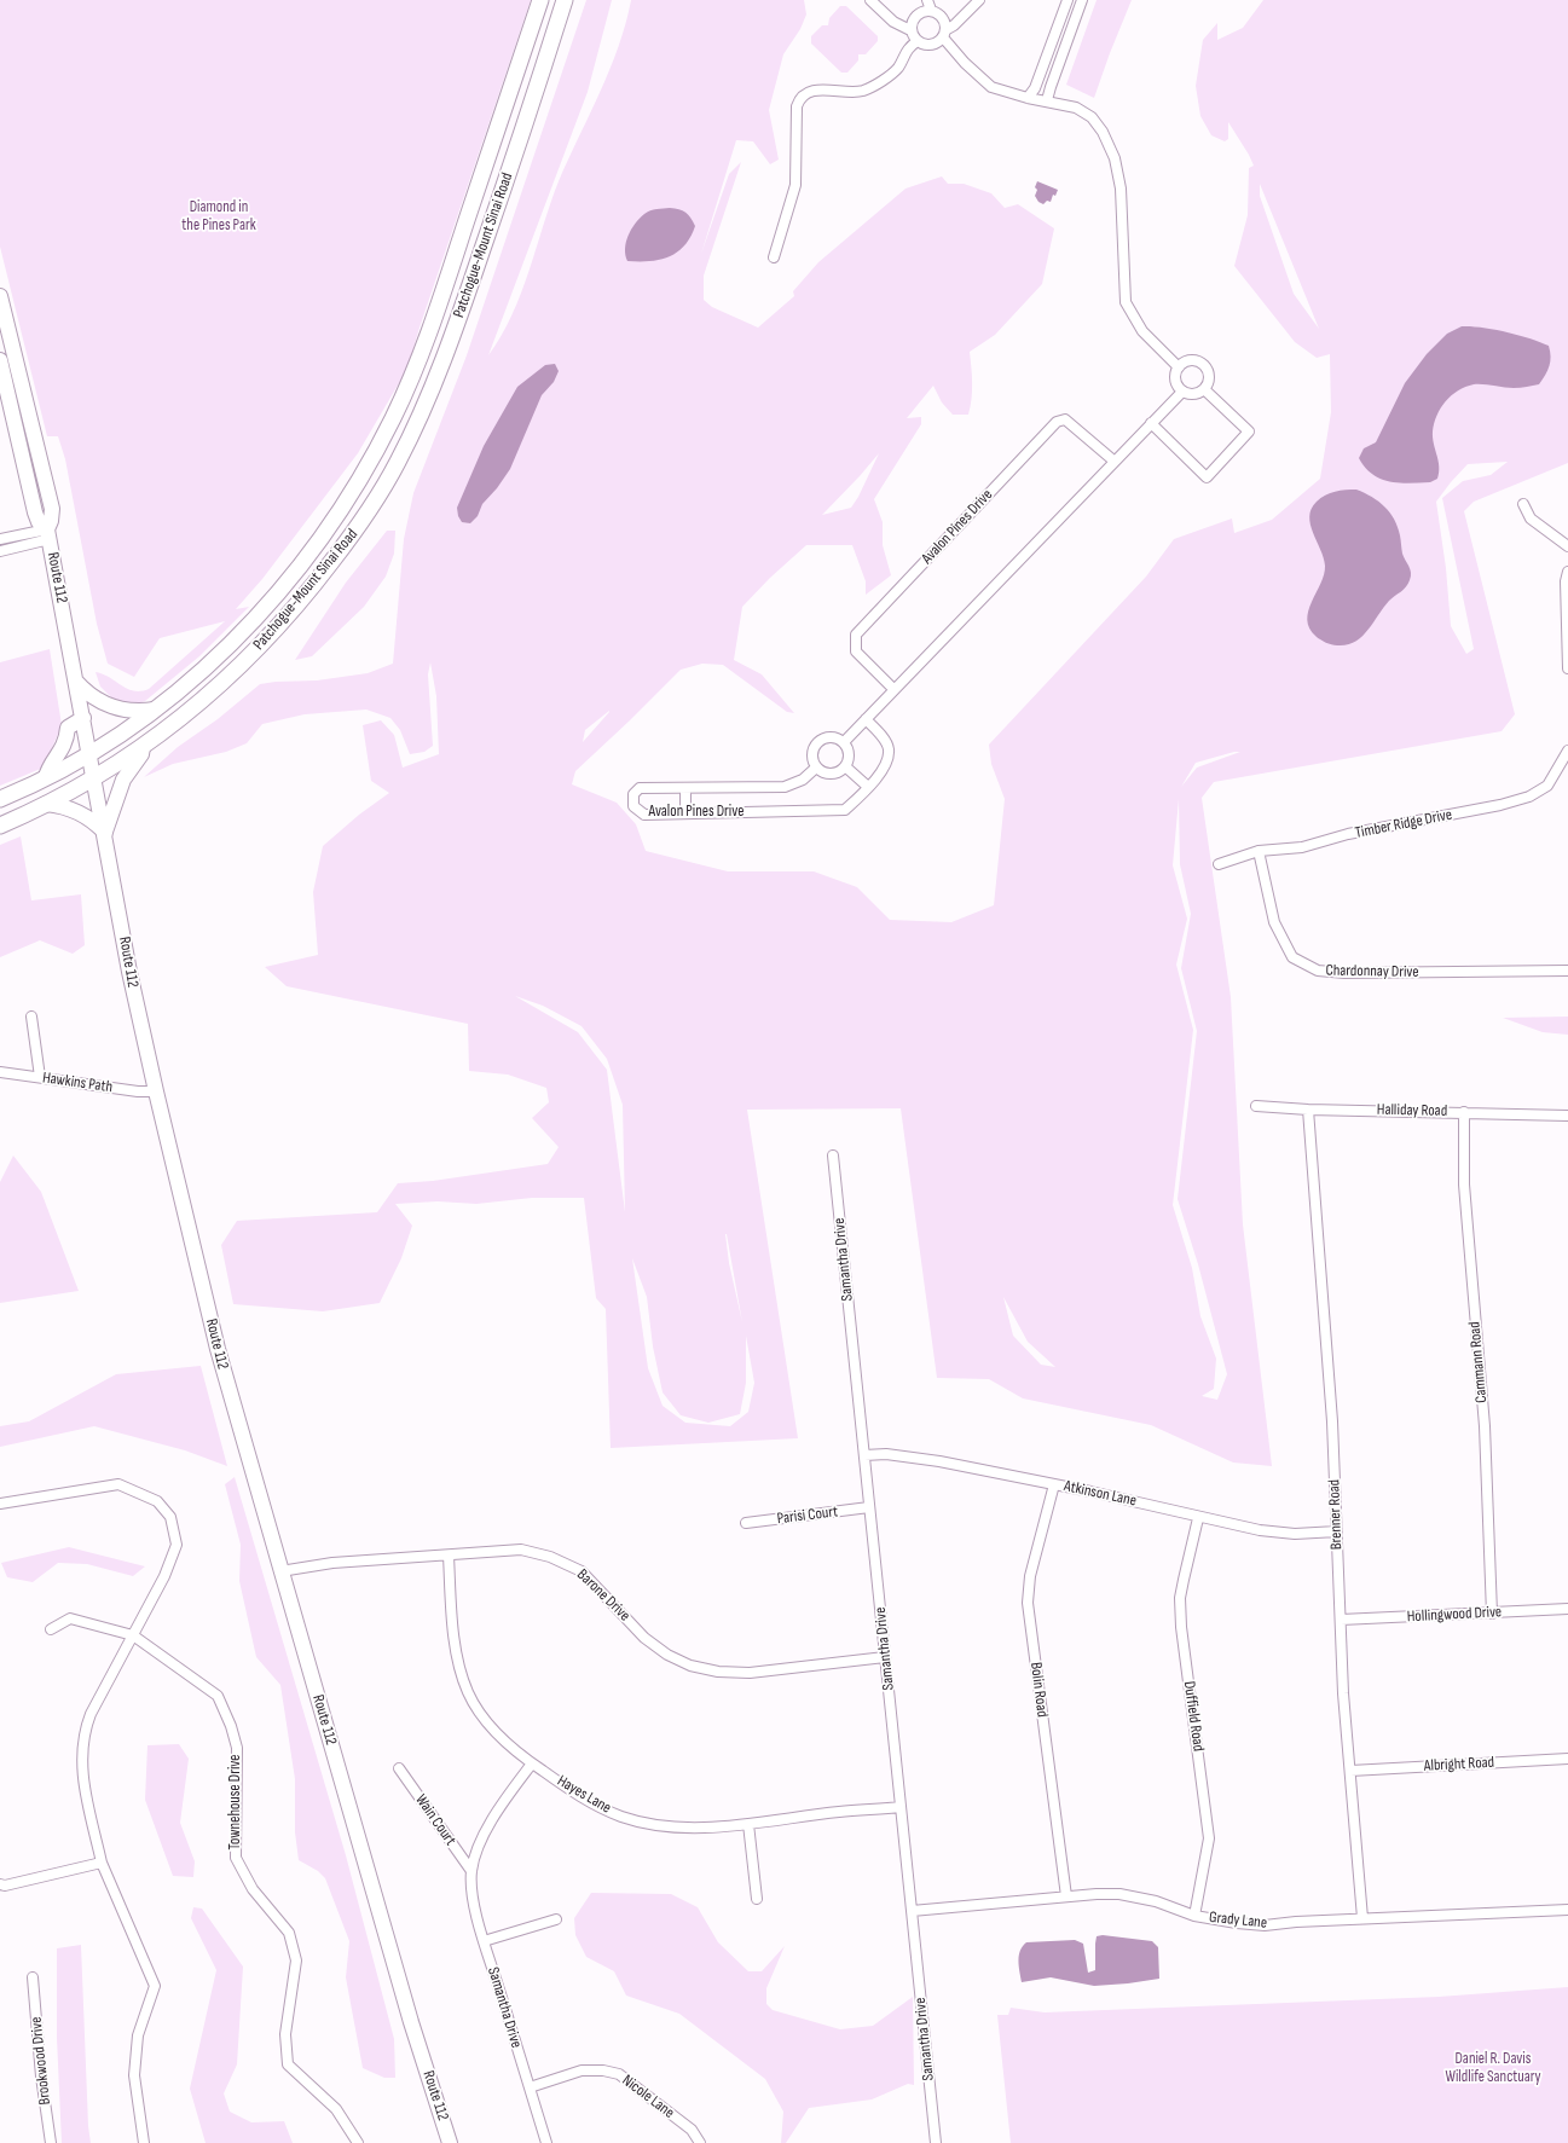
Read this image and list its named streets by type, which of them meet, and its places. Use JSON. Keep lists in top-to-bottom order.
{
  "streets": {
    "highway": ["Patchogue-Mount Sinai Road"],
    "main road": ["Route 112"],
    "street": [
      "Avalon Pines Drive",
      "Timber Ridge Drive",
      "Chardonnay Drive",
      "Hawkins Path",
      "Halliday Road",
      "Samantha Drive",
      "Cammann Road",
      "Atkinson Lane",
      "Brenner Road",
      "Parisi Court",
      "Barone Drive",
      "Hollingwood Drive",
      "Bolin Road",
      "Duffield Road",
      "Albright Road",
      "Hayes Lane",
      "Townehouse Drive",
      "Wain Court",
      "Grady Lane",
      "Brookwood Drive",
      "Nicole Lane"
    ]
  },
  "crossings": [
    ["Patchogue-Mount Sinai Road", "Route 112"],
    ["Route 112", "Hawkins Path"],
    ["Route 112", "Barone Drive"],
    ["Timber Ridge Drive", "Chardonnay Drive"],
    ["Halliday Road", "Cammann Road"],
    ["Halliday Road", "Brenner Road"],
    ["Samantha Drive", "Atkinson Lane"],
    ["Samantha Drive", "Parisi Court"],
    ["Samantha Drive", "Barone Drive"],
    ["Samantha Drive", "Hayes Lane"],
    ["Samantha Drive", "Wain Court"],
    ["Samantha Drive", "Grady Lane"],
    ["Samantha Drive", "Nicole Lane"],
    ["Cammann Road", "Hollingwood Drive"],
    ["Atkinson Lane", "Brenner Road"],
    ["Atkinson Lane", "Bolin Road"],
    ["Atkinson Lane", "Duffield Road"],
    ["Brenner Road", "Hollingwood Drive"],
    ["Brenner Road", "Albright Road"],
    ["Brenner Road", "Grady Lane"],
    ["Barone Drive", "Hayes Lane"],
    ["Bolin Road", "Grady Lane"],
    ["Duffield Road", "Grady Lane"]
  ],
  "parks": ["Diamond in the Pines Park", "Daniel R. Davis Wildlife Sanctuary"]
}
